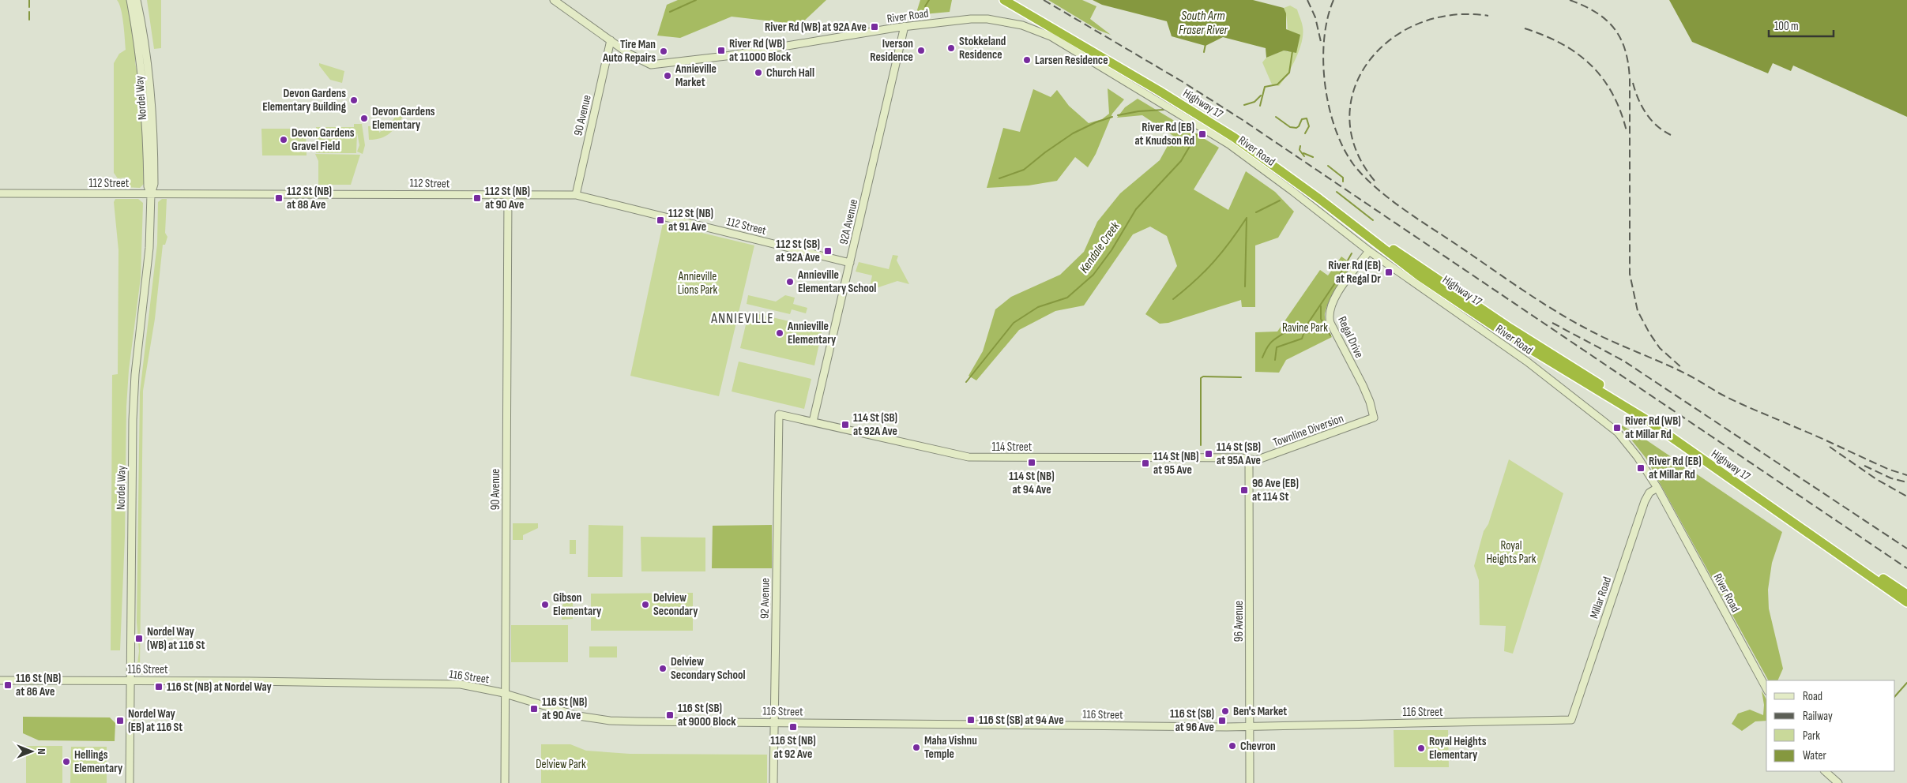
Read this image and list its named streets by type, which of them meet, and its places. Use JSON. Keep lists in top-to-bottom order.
{
  "streets": {
    "highway": ["Highway 17"],
    "street": [
      "River Road",
      "Nordel Way",
      "90 Avenue",
      "112 Street",
      "92A Avenue",
      "Regal Drive",
      "Townline Diversion",
      "114 Street",
      "Millar Road",
      "92 Avenue",
      "96 Avenue",
      "116 Street"
    ]
  },
  "crossings": [
    ["River Road", "90 Avenue"],
    ["River Road", "92A Avenue"],
    ["River Road", "Regal Drive"],
    ["River Road", "Millar Road"],
    ["Nordel Way", "112 Street"],
    ["Nordel Way", "116 Street"],
    ["90 Avenue", "112 Street"],
    ["90 Avenue", "116 Street"],
    ["112 Street", "92A Avenue"],
    ["92A Avenue", "114 Street"],
    ["Regal Drive", "Townline Diversion"],
    ["Townline Diversion", "114 Street"],
    ["Townline Diversion", "96 Avenue"],
    ["114 Street", "92 Avenue"],
    ["114 Street", "96 Avenue"],
    ["Millar Road", "116 Street"],
    ["92 Avenue", "116 Street"],
    ["96 Avenue", "116 Street"]
  ],
  "districts": ["ANNIEVILLE"],
  "water": ["South Arm Fraser River", "Kendale Creek"],
  "parks": [
    "Annieville Lions Park",
    "Ravine Park",
    "Royal Heights Park",
    "Delview Park"
  ],
  "places": {
    "transit": [
      "River Rd (WB) at 92A Ave",
      "River Rd (WB) at 11000 Block",
      "River Rd (EB) at Knudson Rd",
      "112 St (NB) at 88 Ave",
      "112 St (NB) at 90 Ave",
      "112 St (NB) at 91 Ave",
      "112 St (SB) at 92A Ave",
      "River Rd (EB) at Regal Dr",
      "114 St (SB) at 92A Ave",
      "River Rd (WB) at Millar Rd",
      "114 St (SB) at 95A Ave",
      "114 St (NB) at 94 Ave",
      "114 St (NB) at 95 Ave",
      "River Rd (EB) at Millar Rd",
      "96 Ave (EB) at 114 St",
      "Nordel Way (WB) at 116 St",
      "116 St (NB) at 86 Ave",
      "116 St (NB) at Nordel Way",
      "116 St (NB) at 90 Ave",
      "116 St (SB) at 9000 Block",
      "116 St (SB) at 94 Ave",
      "Nordel Way (EB) at 116 St",
      "116 St (SB) at 96 Ave",
      "116 St (NB) at 92 Ave"
    ],
    "other": [
      "Stokkeland Residence",
      "Iverson Residence",
      "Tire Man Auto Repairs",
      "Larsen Residence",
      "Church Hall",
      "Annieville Market",
      "Devon Gardens Elementary Building",
      "Devon Gardens Elementary",
      "Devon Gardens Gravel Field",
      "Annieville Elementary School",
      "Annieville Elementary",
      "Gibson Elementary",
      "Delview Secondary",
      "Delview Secondary School",
      "Ben's Market",
      "Chevron",
      "Maha Vishnu Temple",
      "Royal Heights Elementary",
      "Hellings Elementary"
    ]
  },
  "legend": [
    "Road",
    "Railway",
    "Park",
    "Water"
  ],
  "scale_bar": "100 m",
  "north": "right"
}
